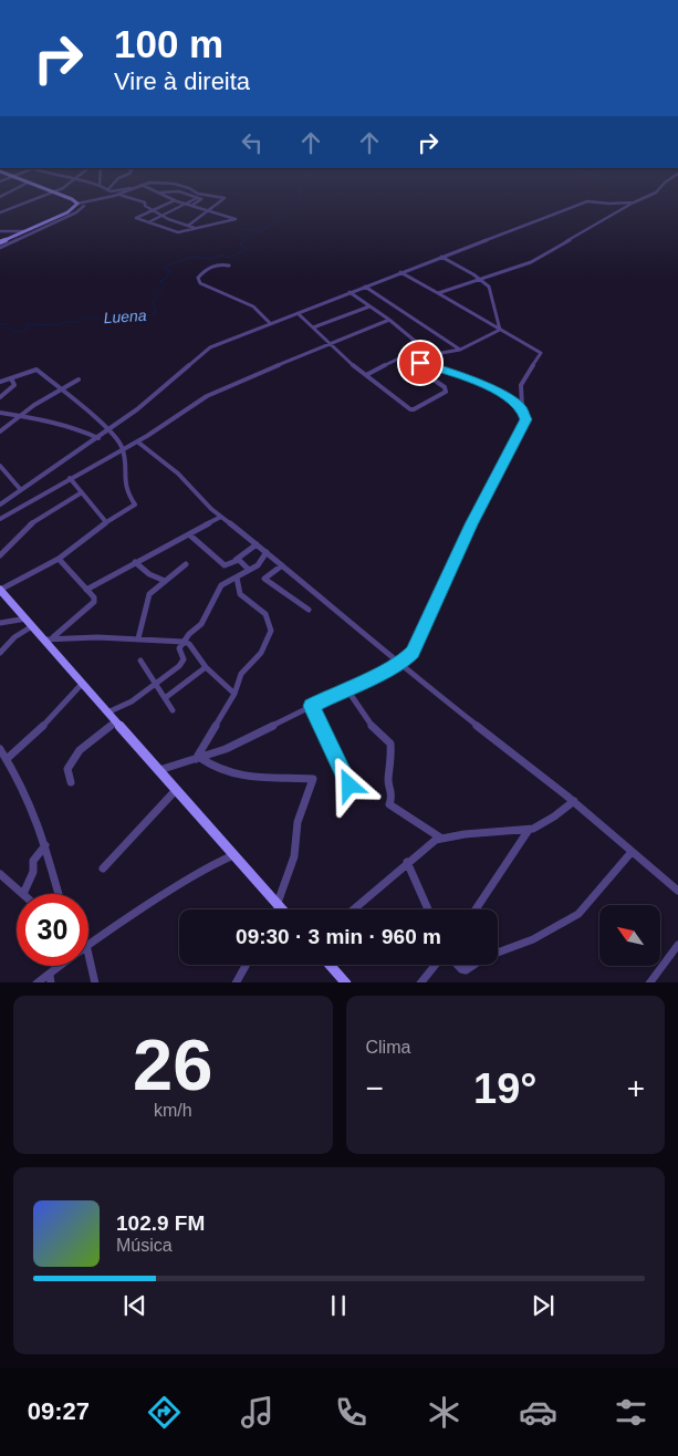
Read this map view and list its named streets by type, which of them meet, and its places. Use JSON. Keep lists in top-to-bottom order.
{
  "water": ["Luena"],
  "north": "top left",
  "page": {
    "turn": ["100 m", "Vire à direita"],
    "limit": "30",
    "trip": "09:30 · 3 min · 960 m",
    "tile": [
      ["26", "km/h"],
      "Clima"
    ],
    "heat": ["−", "19°", "+"],
    "song": ["102.9 FM", "Música"],
    "tabs": "09:27"
  }
}
